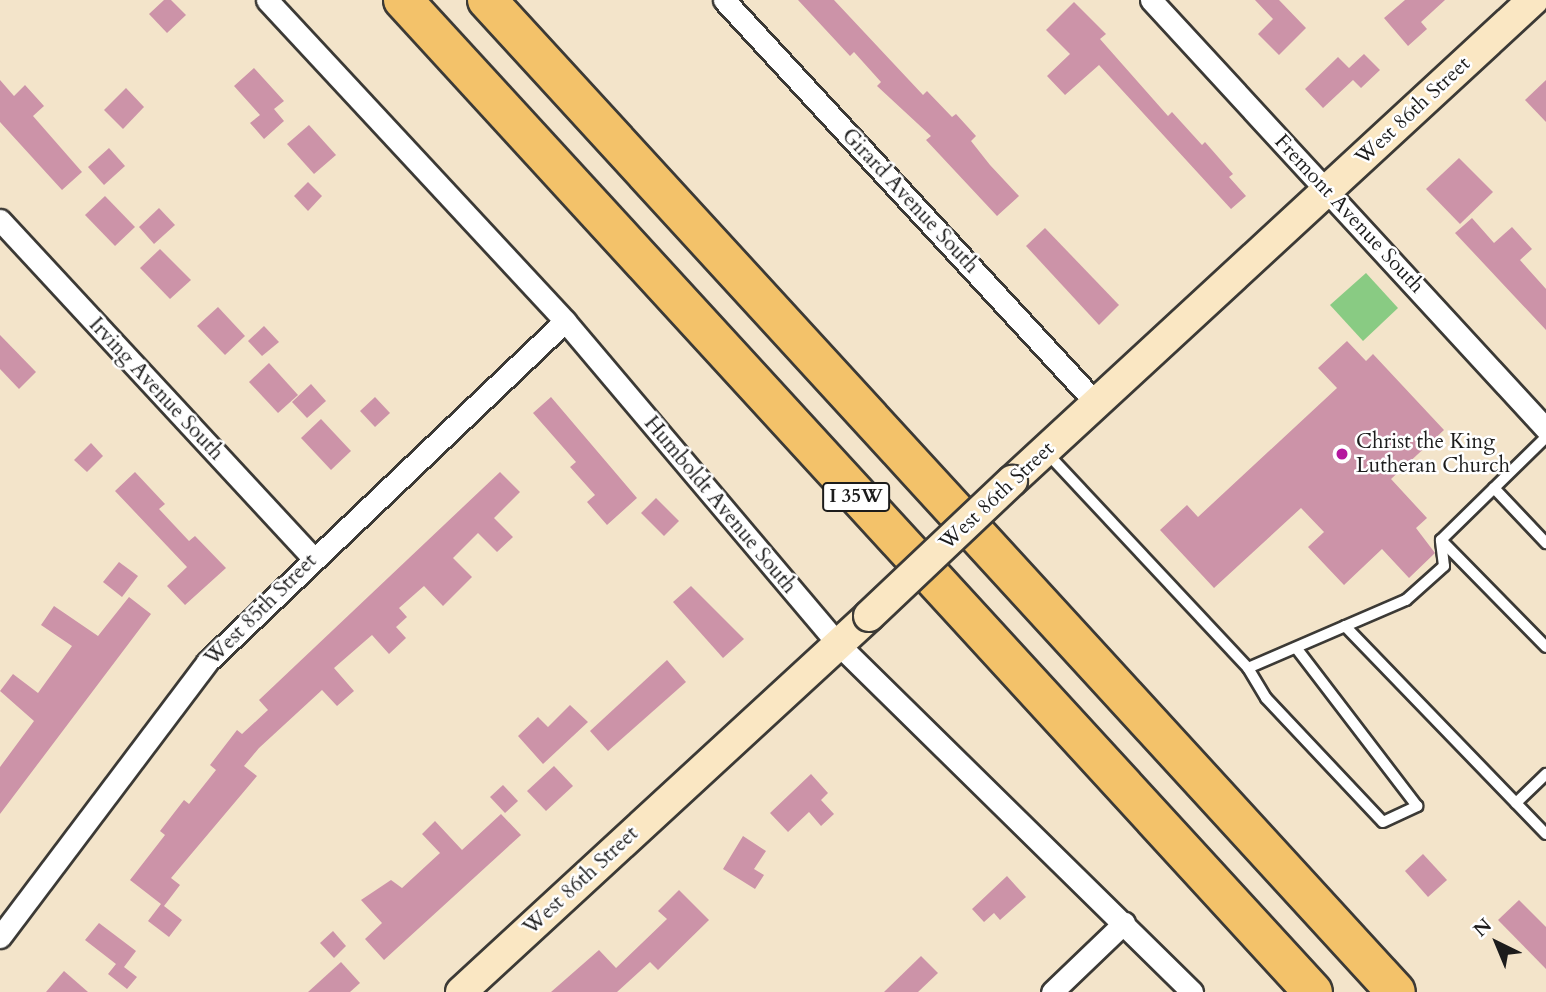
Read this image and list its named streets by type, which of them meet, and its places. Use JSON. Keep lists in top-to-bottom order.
{
  "streets": {
    "highway": ["I 35W"],
    "street": [
      "West 86th Street",
      "Girard Avenue South",
      "Fremont Avenue South",
      "Irving Avenue South",
      "Humboldt Avenue South",
      "West 85th Street"
    ]
  },
  "crossings": [
    ["West 86th Street", "Girard Avenue South"],
    ["West 86th Street", "Fremont Avenue South"],
    ["West 86th Street", "Humboldt Avenue South"],
    ["Irving Avenue South", "West 85th Street"],
    ["Humboldt Avenue South", "West 85th Street"]
  ],
  "places": ["Christ the King Lutheran Church"],
  "north": "top left"
}
